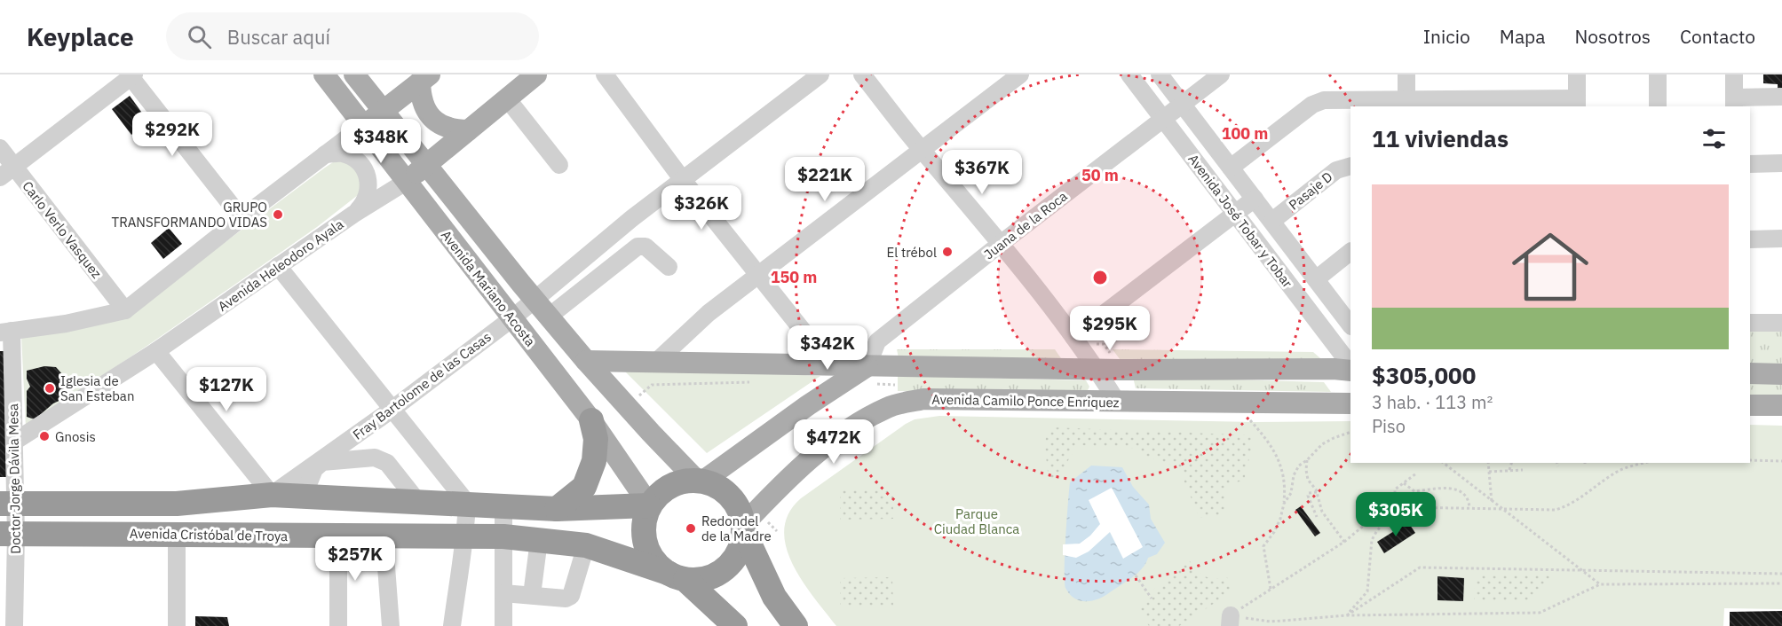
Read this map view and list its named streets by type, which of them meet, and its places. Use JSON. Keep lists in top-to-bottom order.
{
  "streets": {
    "highway": ["Avenida Cristóbal de Troya"],
    "main road": ["Avenida Heleodoro Ayala", "Avenida Mariano Acosta", "Avenida Camilo Ponce Enriquez"],
    "street": [
      "Pasaje D",
      "Avenida José Tobar y Tobar",
      "Juana de la Roca",
      "Carlo Verlo Vasquez",
      "Fray Bartolome de las Casas",
      "Doctor Jorge Dávila Mesa"
    ]
  },
  "crossings": [
    ["Pasaje D", "Avenida José Tobar y Tobar"],
    ["Avenida José Tobar y Tobar", "Juana de la Roca"],
    ["Avenida Heleodoro Ayala", "Avenida Mariano Acosta"],
    ["Avenida Heleodoro Ayala", "Doctor Jorge Dávila Mesa"],
    ["Avenida Mariano Acosta", "Fray Bartolome de las Casas"],
    ["Avenida Mariano Acosta", "Avenida Camilo Ponce Enriquez"],
    ["Avenida Mariano Acosta", "Avenida Cristóbal de Troya"],
    ["Avenida Camilo Ponce Enriquez", "Avenida Cristóbal de Troya"],
    ["Doctor Jorge Dávila Mesa", "Avenida Cristóbal de Troya"]
  ],
  "parks": ["Parque Ciudad Blanca"],
  "places": [
    "GRUPO TRANSFORMANDO VIDAS",
    "El trébol",
    "Iglesia de San Esteban",
    "Gnosis",
    "Redondel de la Madre"
  ],
  "page": {
    "header": "Keyplace",
    "search": "Buscar aquí",
    "nav": [
      "Inicio",
      "Mapa",
      "Nosotros",
      "Contacto"
    ],
    "heading": "11 viviendas",
    "price": [
      "$292K",
      "$348K",
      "$367K",
      "$221K",
      "$326K",
      "$295K",
      "$342K",
      "$127K",
      "$472K",
      "$305K",
      "$257K"
    ],
    "list": [
      {
        "name": "$305,000",
        "note": "3 hab. · 113 m² · Piso"
      }
    ]
  },
  "rings": ["100 m", "50 m", "150 m"]
}
